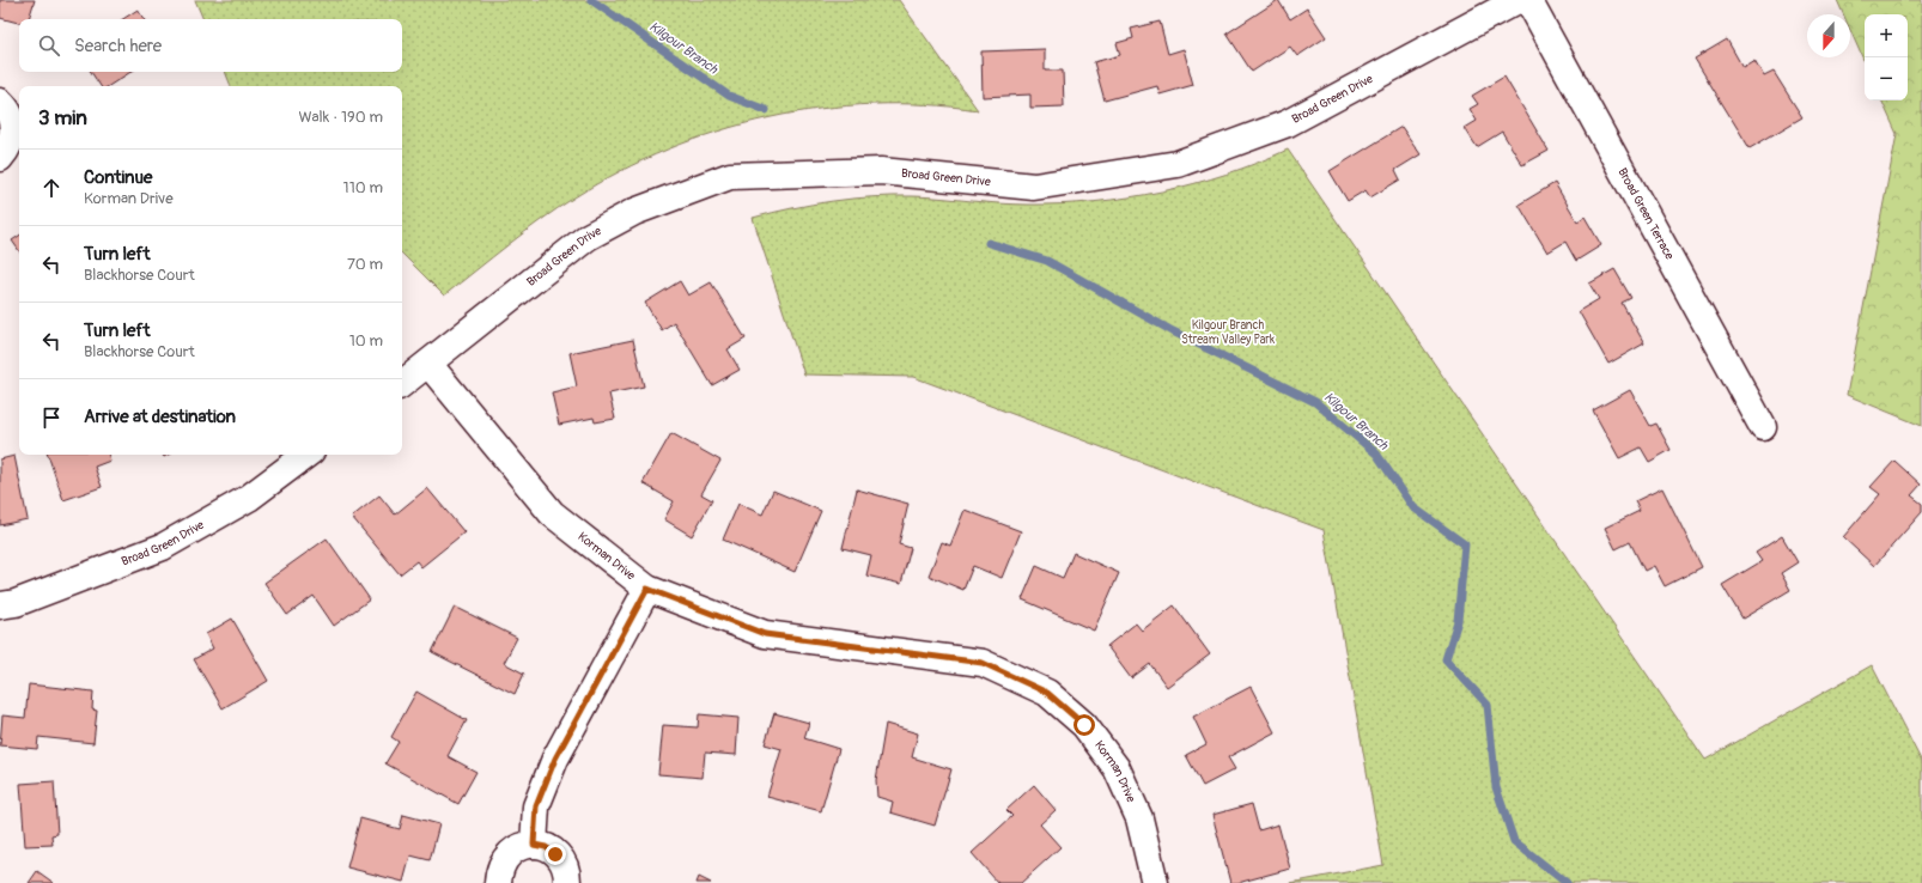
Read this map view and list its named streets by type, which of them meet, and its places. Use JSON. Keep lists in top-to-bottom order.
{
  "streets": {
    "street": ["Broad Green Drive", "Broad Green Terrace", "Korman Drive"]
  },
  "crossings": [
    ["Broad Green Drive", "Korman Drive"]
  ],
  "water": ["Kilgour Branch"],
  "parks": ["Kilgour Branch Stream Valley Park"],
  "north": "bottom",
  "page": {
    "map_buttons": ["+", "−"],
    "search": "Search here",
    "heading": ["3 min", "Walk · 190 m"],
    "list": [
      ["Continue", "Korman Drive", "110 m"],
      ["Turn left", "Blackhorse Court", "70 m"],
      ["Turn left", "Blackhorse Court", "10 m"],
      "Arrive at destination"
    ]
  }
}
